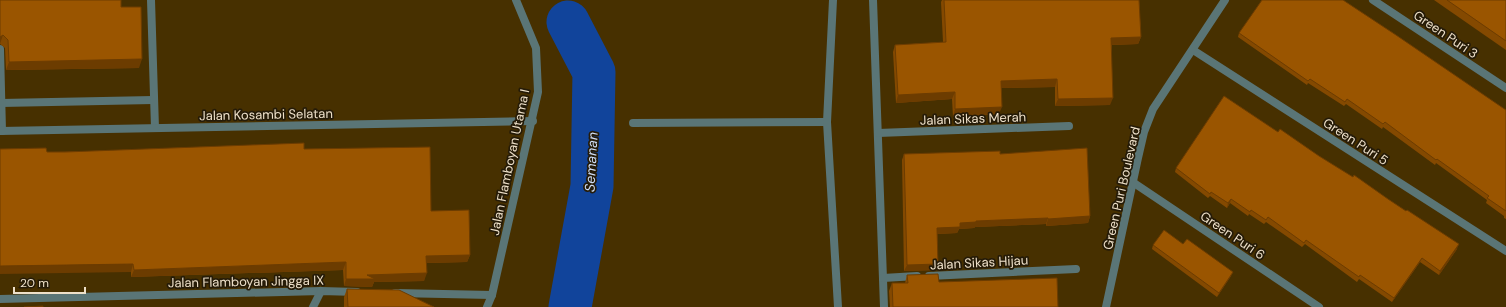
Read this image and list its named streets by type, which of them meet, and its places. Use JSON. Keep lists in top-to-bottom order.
{
  "streets": {
    "street": [
      "Green Puri 3",
      "Jalan Kosambi Selatan",
      "Jalan Sikas Merah",
      "Green Puri 5",
      "Jalan Flamboyan Utama I",
      "Green Puri Boulevard",
      "Green Puri 6",
      "Jalan Sikas Hijau",
      "Jalan Flamboyan Jingga IX"
    ]
  },
  "crossings": [
    ["Jalan Kosambi Selatan", "Jalan Flamboyan Utama I"],
    ["Green Puri 5", "Green Puri Boulevard"],
    ["Green Puri Boulevard", "Green Puri 6"]
  ],
  "water": ["Semanan"],
  "scale_bar": "20 m"
}
